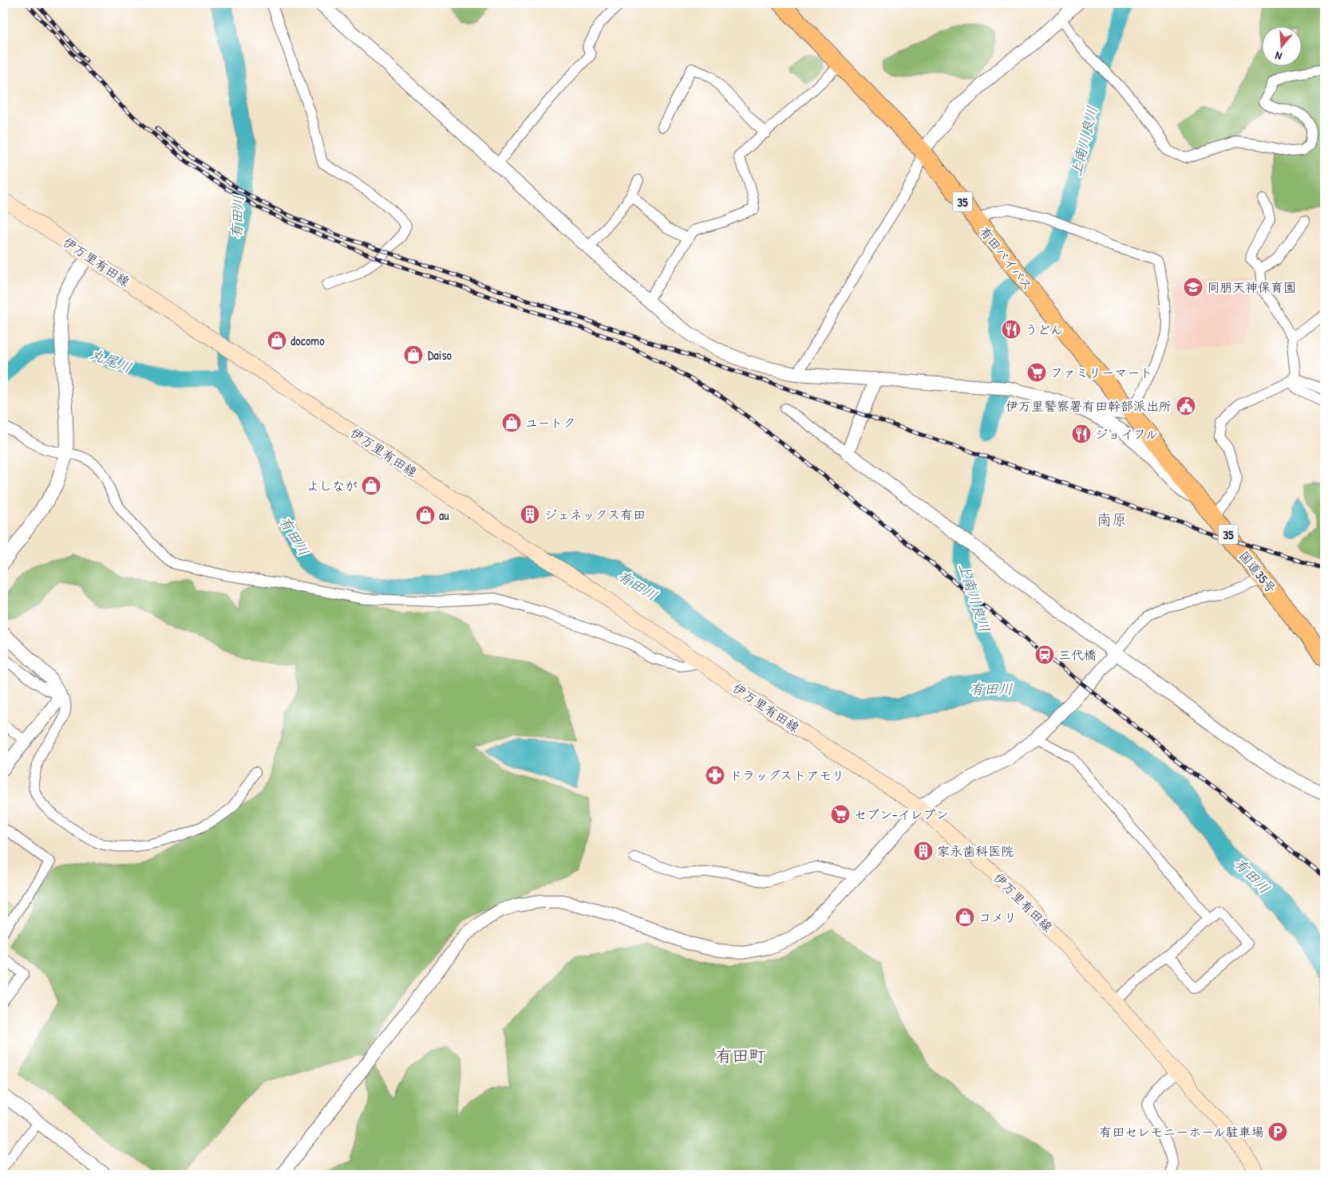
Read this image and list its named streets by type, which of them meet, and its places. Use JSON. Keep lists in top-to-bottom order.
{
  "streets": {
    "highway": ["35", "有田バイパス", "国道35号"],
    "main road": ["伊万里有田線"]
  },
  "crossings": [
    ["有田バイパス", "国道35号"]
  ],
  "districts": ["南原", "有田町"],
  "water": ["上南川良川", "有田川", "丸尾川"],
  "places": {
    "school or university": ["同朋天神保育園"],
    "restaurant": ["うどん", "ジョイフル"],
    "shop": [
      "docomo",
      "Daiso",
      "ユートク",
      "よしなが",
      "au",
      "コメリ"
    ],
    "supermarket": ["ファミリーマート", "セブン-イレブン"],
    "public building": ["伊万里警察署有田幹部派出所"],
    "building": ["ジェネックス有田", "家永歯科医院"],
    "station": ["三代橋"],
    "pharmacy": ["ドラッグストアモリ"],
    "parking": ["有田セレモニーホール駐車場"]
  },
  "north": "bottom"
}
